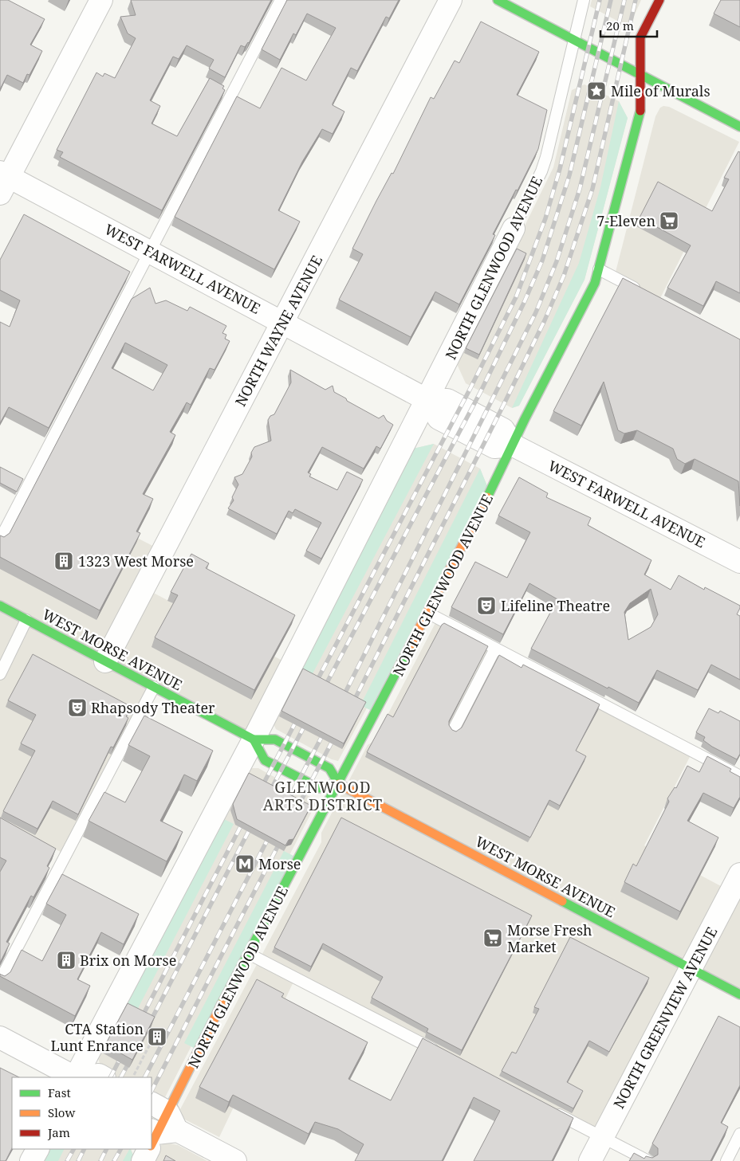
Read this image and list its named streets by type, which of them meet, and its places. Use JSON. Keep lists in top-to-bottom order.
{
  "streets": {
    "street": [
      "NORTH GLENWOOD AVENUE",
      "WEST FARWELL AVENUE",
      "NORTH WAYNE AVENUE",
      "WEST MORSE AVENUE",
      "NORTH GREENVIEW AVENUE"
    ]
  },
  "crossings": [
    ["NORTH GLENWOOD AVENUE", "WEST FARWELL AVENUE"],
    ["NORTH GLENWOOD AVENUE", "WEST MORSE AVENUE"],
    ["WEST FARWELL AVENUE", "NORTH WAYNE AVENUE"],
    ["NORTH WAYNE AVENUE", "WEST MORSE AVENUE"],
    ["WEST MORSE AVENUE", "NORTH GREENVIEW AVENUE"]
  ],
  "districts": ["GLENWOOD ARTS DISTRICT"],
  "places": {
    "place": ["Mile of Murals"],
    "supermarket": ["7-Eleven", "Morse Fresh Market"],
    "building": ["1323 West Morse", "Brix on Morse", "CTA Station Lunt Enrance"],
    "theatre": ["Lifeline Theatre", "Rhapsody Theater"],
    "metro station": ["Morse"]
  },
  "legend": ["Fast", "Slow", "Jam"],
  "scale_bar": "20 m"
}
